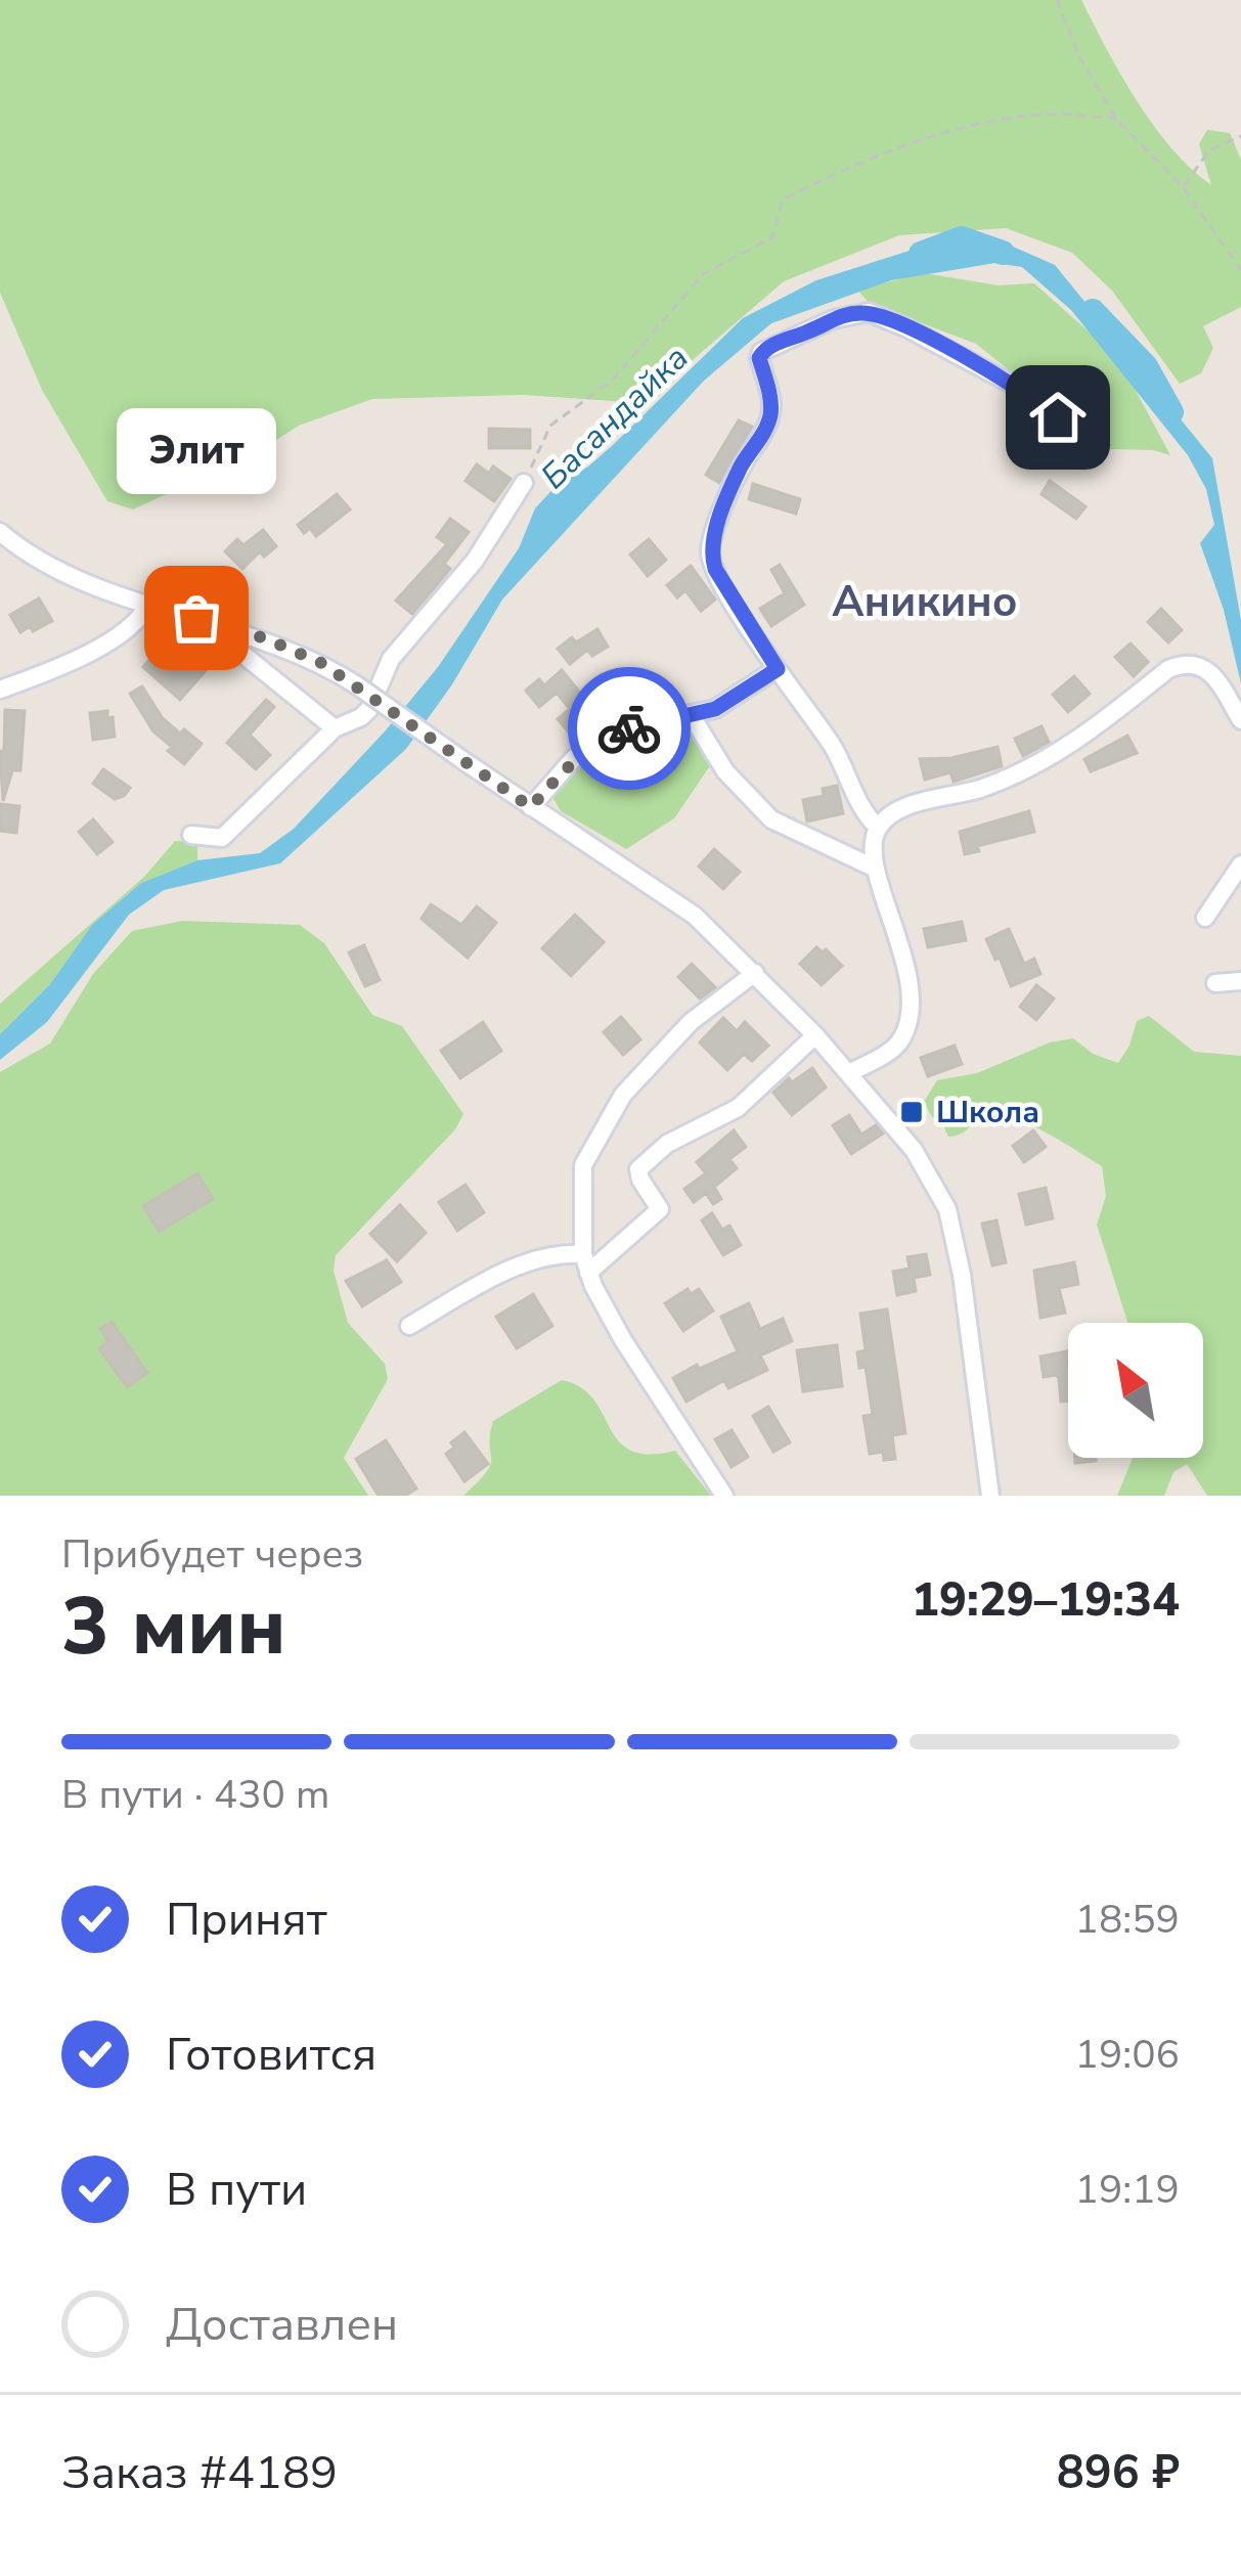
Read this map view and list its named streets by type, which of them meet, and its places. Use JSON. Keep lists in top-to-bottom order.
{
  "districts": ["Аникино"],
  "water": ["Басандайка"],
  "places": {
    "other": ["Элит"],
    "transit": ["Школа"]
  },
  "north": "top left",
  "page": {
    "bubble": "Элит",
    "heading": ["3 мин", "Прибудет через", "19:29–19:34"],
    "panel": ["Заказ #4189", "896 ₽"],
    "bar": "В пути · 430 m",
    "list": [
      ["Принят", "18:59"],
      ["Готовится", "19:06"],
      ["В пути", "19:19"],
      "Доставлен"
    ]
  }
}
